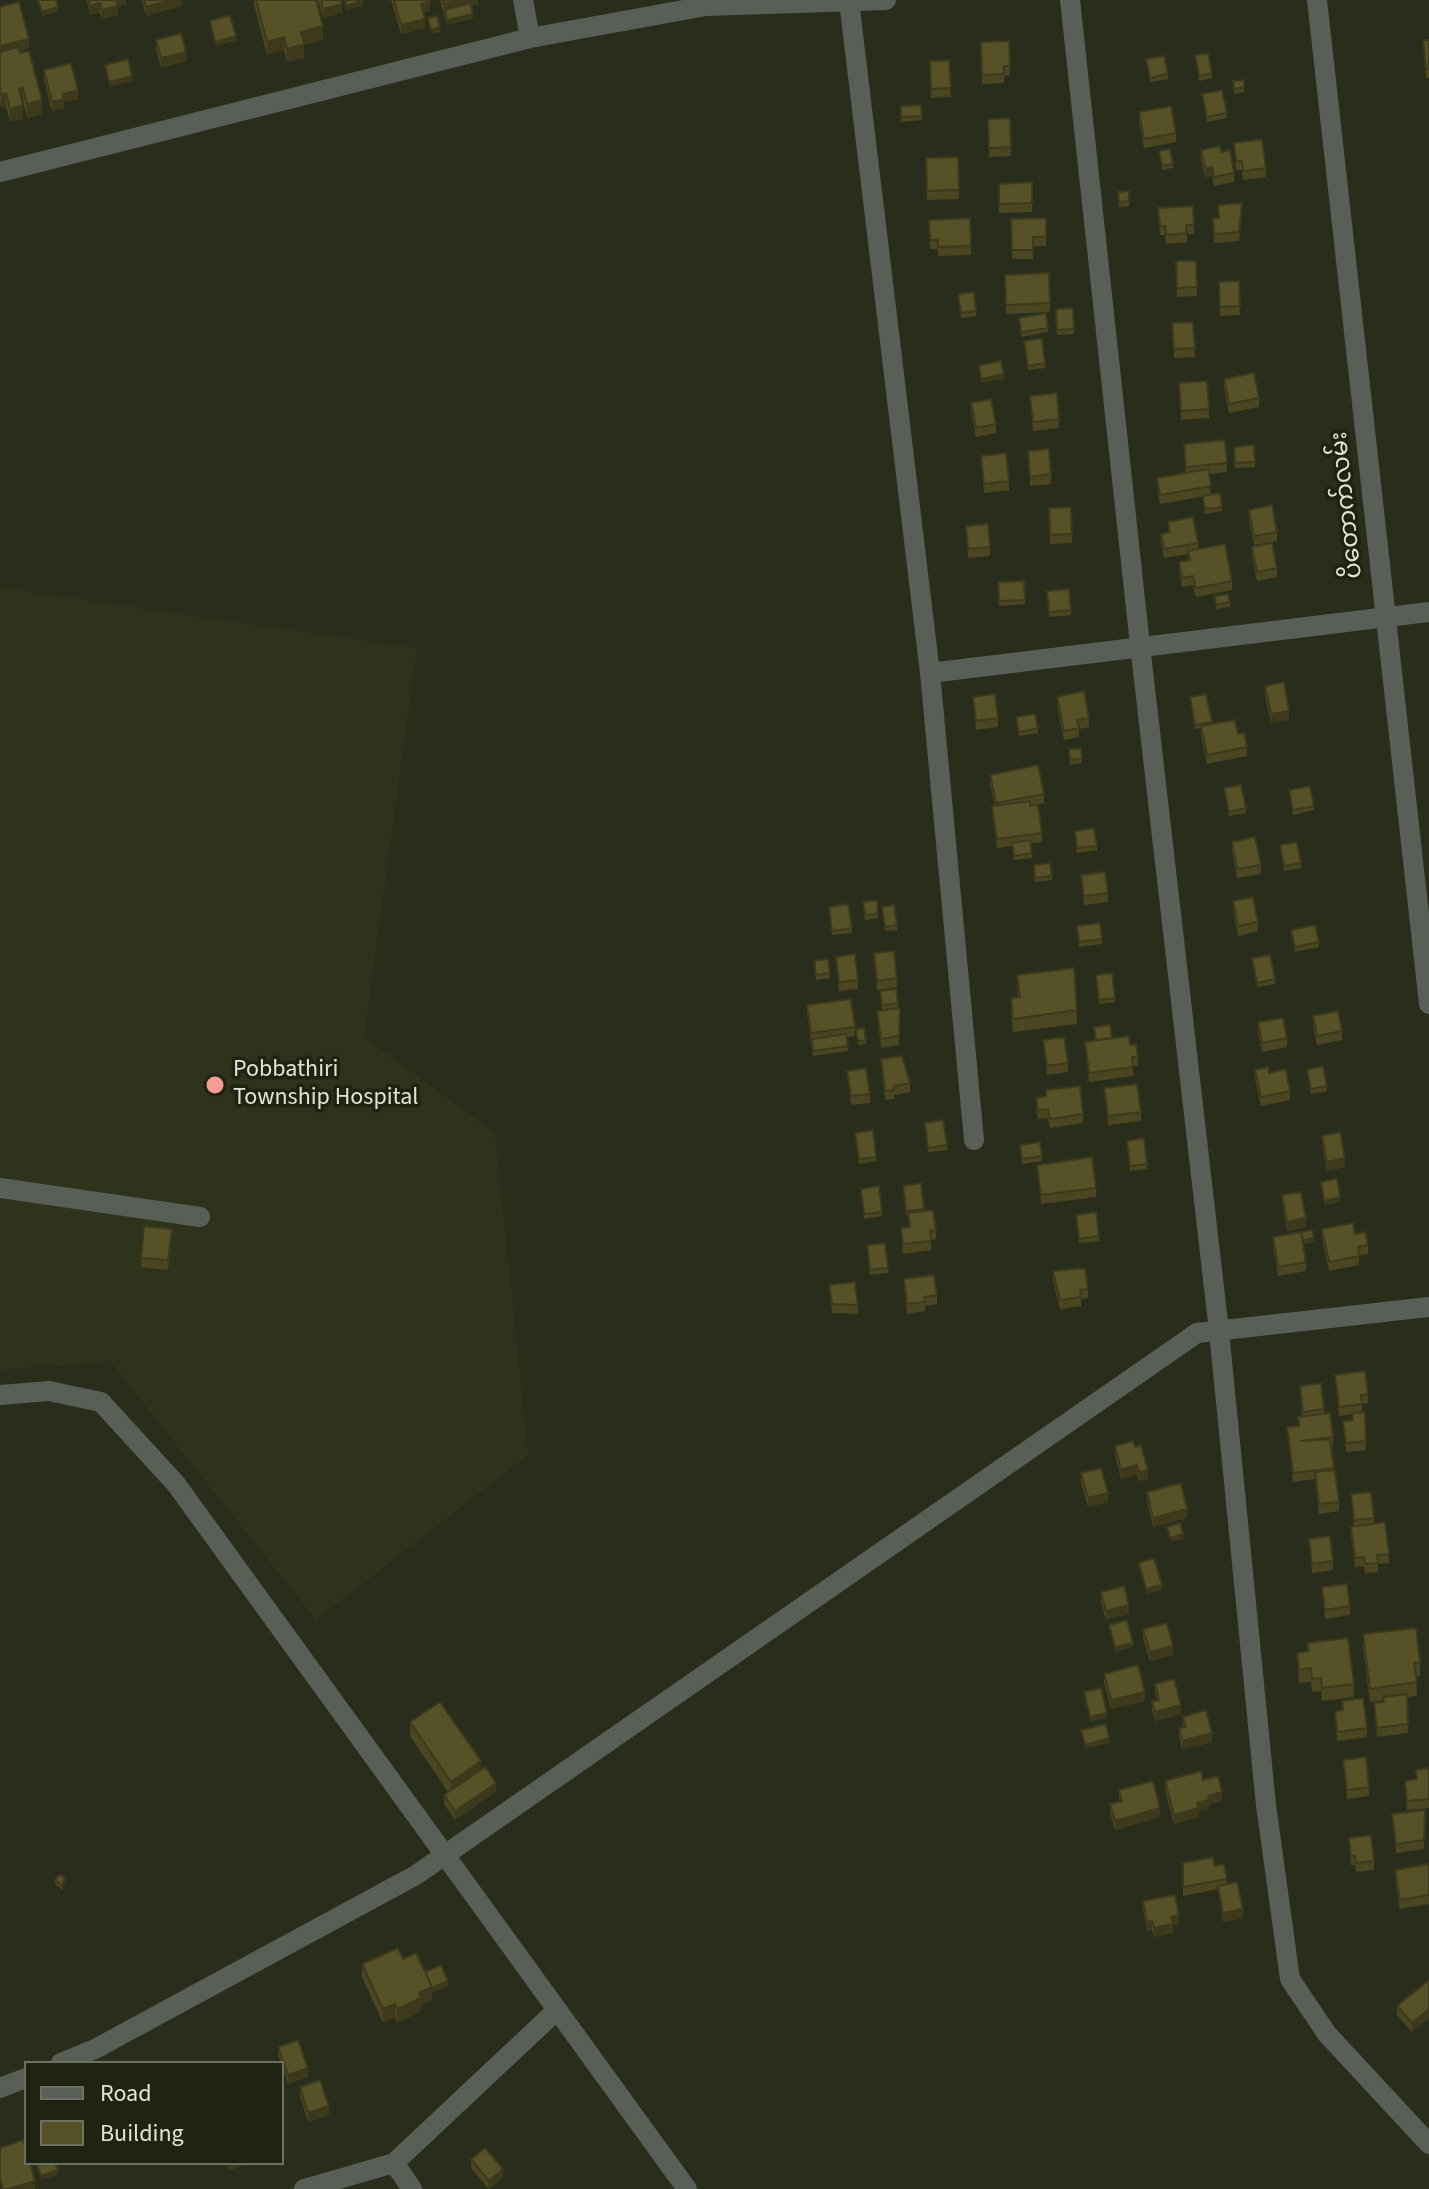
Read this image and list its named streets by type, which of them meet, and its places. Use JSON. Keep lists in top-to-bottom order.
{
  "streets": {
    "street": ["ပိတောက်လမ်း"]
  },
  "places": ["Pobbathiri Township Hospital"],
  "legend": ["Road", "Building"]
}
